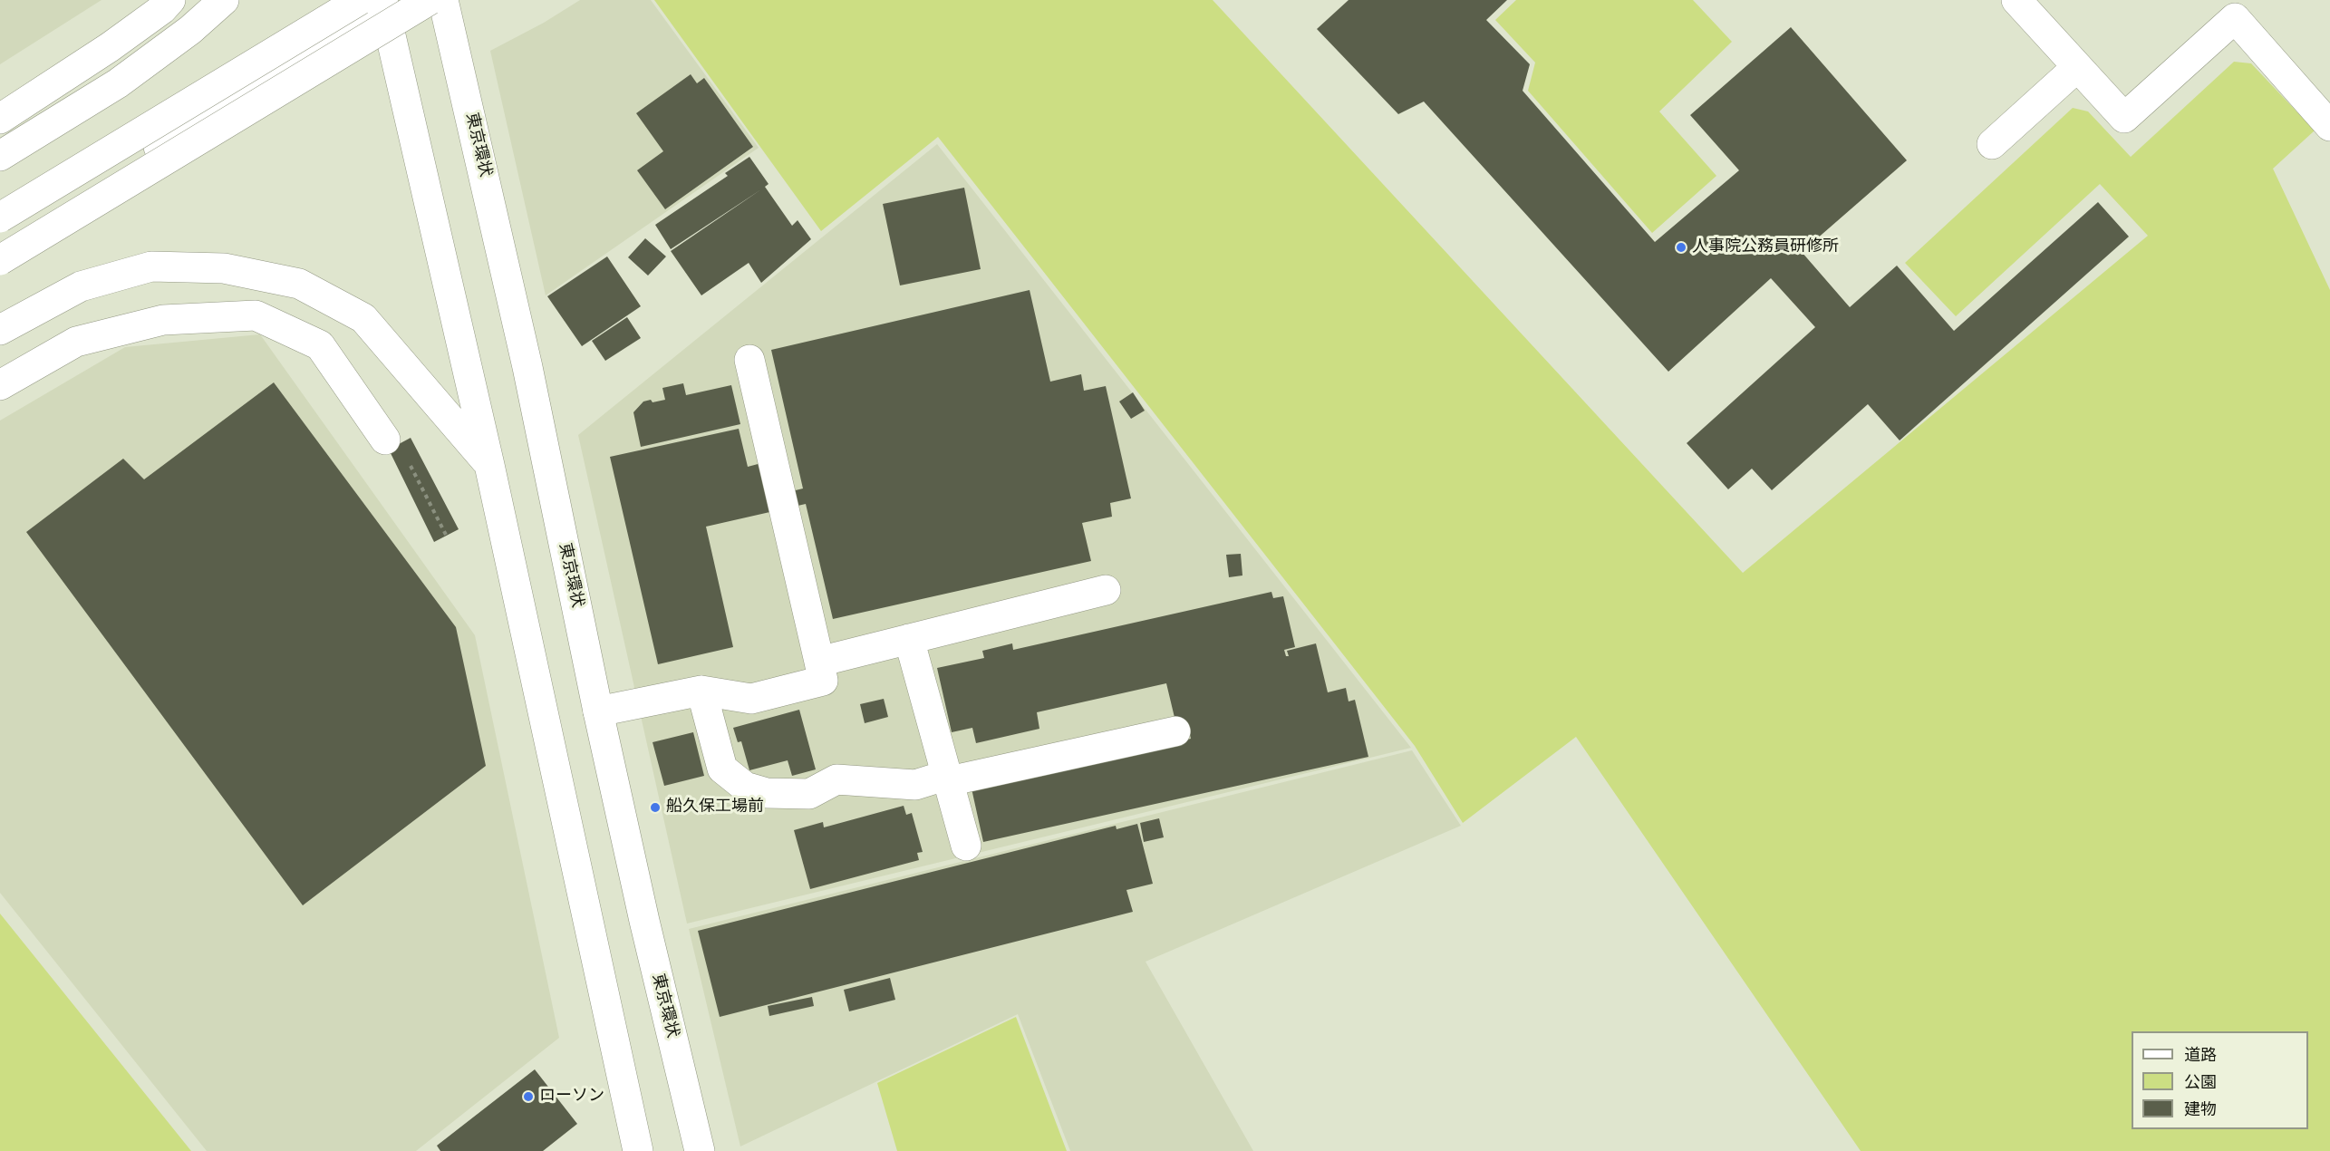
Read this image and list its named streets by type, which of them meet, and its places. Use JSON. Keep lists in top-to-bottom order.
{
  "streets": {
    "main road": ["東京環状"]
  },
  "places": ["人事院公務員研修所", "船久保工場前", "ローソン"],
  "legend": ["道路", "公園", "建物"]
}
